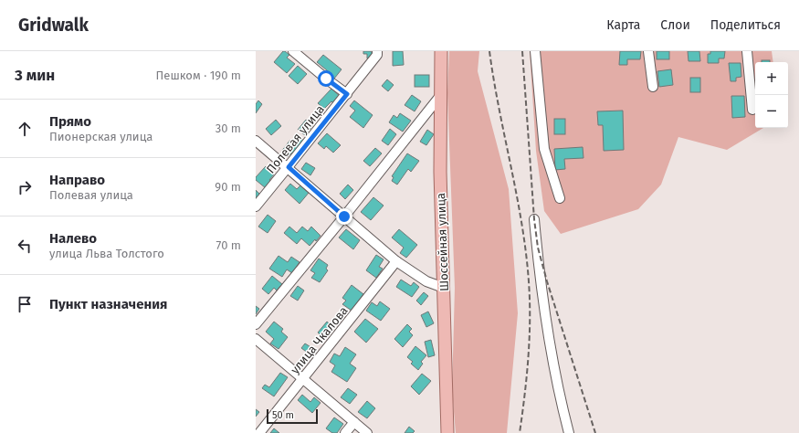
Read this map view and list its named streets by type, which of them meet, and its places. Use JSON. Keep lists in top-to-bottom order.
{
  "streets": {
    "main road": ["Шоссейная улица"],
    "street": ["Полевая улица", "улица Чкалова"]
  },
  "scale_bar": "50 m",
  "page": {
    "header": "Gridwalk",
    "nav": ["Карта", "Слои", "Поделиться"],
    "heading": ["3 мин", "Пешком · 190 m"],
    "map_buttons": ["+", "−"],
    "list": [
      ["Прямо", "Пионерская улица", "30 m"],
      ["Направо", "Полевая улица", "90 m"],
      ["Налево", "улица Льва Толстого", "70 m"],
      "Пункт назначения"
    ],
    "scale": "50 m"
  }
}
